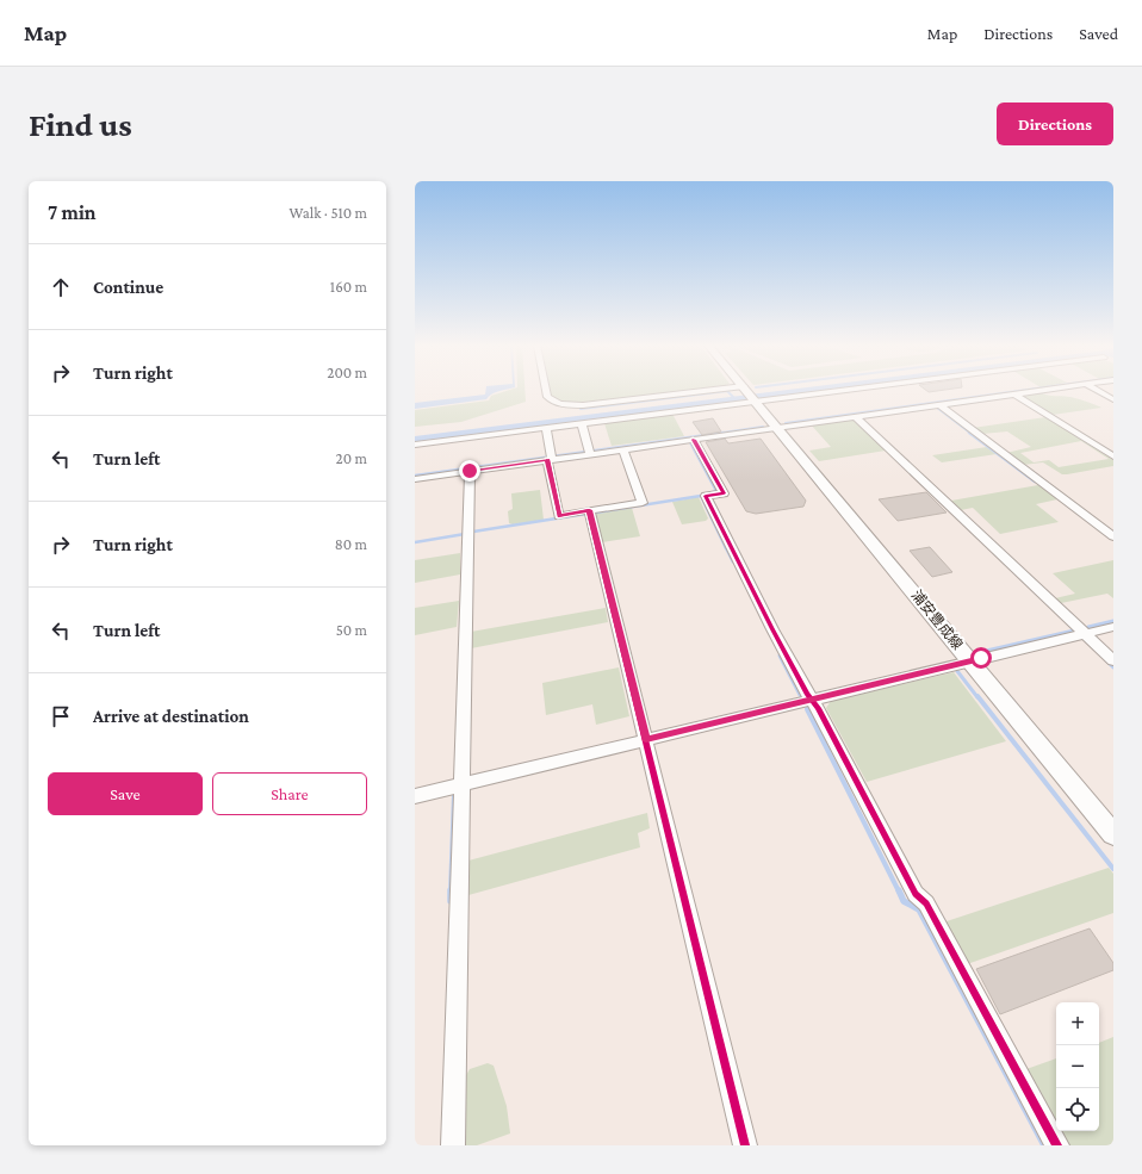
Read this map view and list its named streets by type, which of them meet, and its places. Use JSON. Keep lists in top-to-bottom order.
{
  "streets": {
    "main road": ["浦安豊成線"]
  },
  "page": {
    "header": "Map",
    "nav": ["Map", "Directions", "Saved"],
    "buttons": [
      "Directions",
      ["Save", "Share"]
    ],
    "title": "Find us",
    "heading": ["7 min", "Walk · 510 m"],
    "list": [
      ["Continue", "160 m"],
      ["Turn right", "200 m"],
      ["Turn left", "20 m"],
      ["Turn right", "80 m"],
      ["Turn left", "50 m"],
      "Arrive at destination"
    ],
    "map_buttons": ["+", "−"]
  }
}
